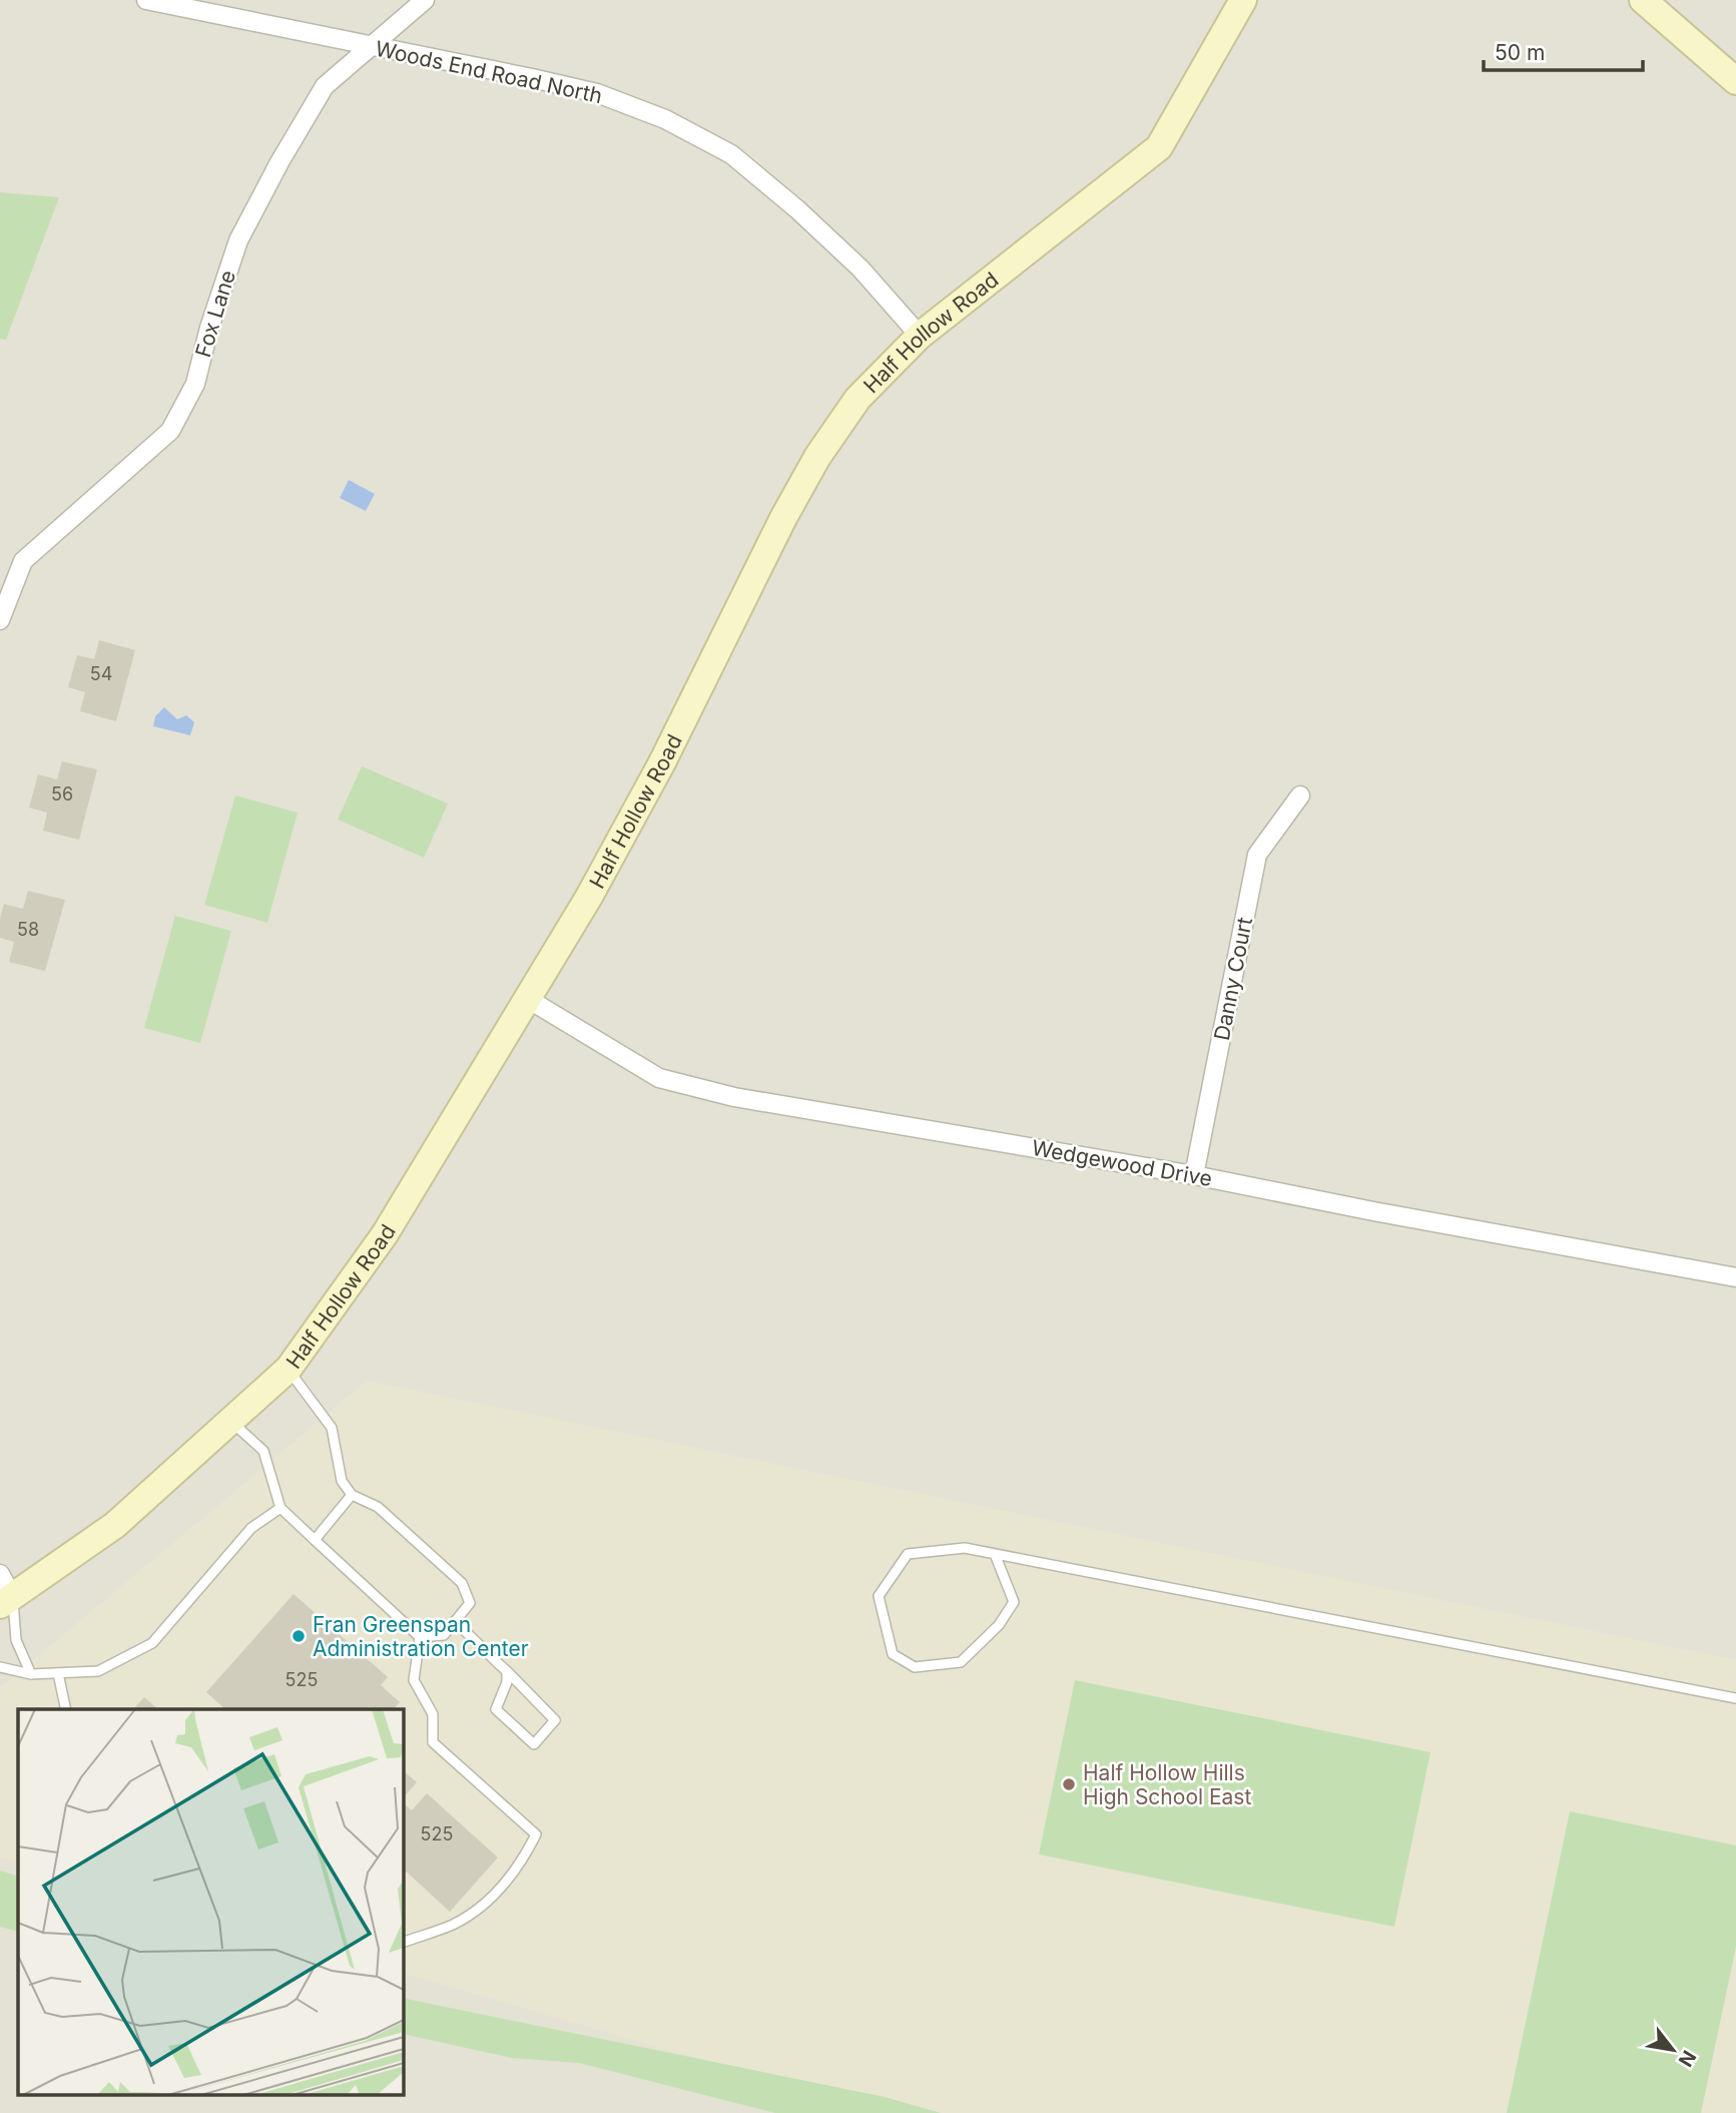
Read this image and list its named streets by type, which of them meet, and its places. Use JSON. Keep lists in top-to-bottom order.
{
  "streets": {
    "street": [
      "Woods End Road North",
      "Fox Lane",
      "Half Hollow Road",
      "Danny Court",
      "Wedgewood Drive"
    ]
  },
  "crossings": [
    ["Woods End Road North", "Fox Lane"],
    ["Woods End Road North", "Half Hollow Road"],
    ["Half Hollow Road", "Wedgewood Drive"],
    ["Danny Court", "Wedgewood Drive"]
  ],
  "places": ["Fran Greenspan Administration Center", "Half Hollow Hills High School East"],
  "house_numbers": [
    "54",
    "56",
    "58",
    "525",
    "525"
  ],
  "scale_bar": "50 m",
  "north": "bottom right"
}
